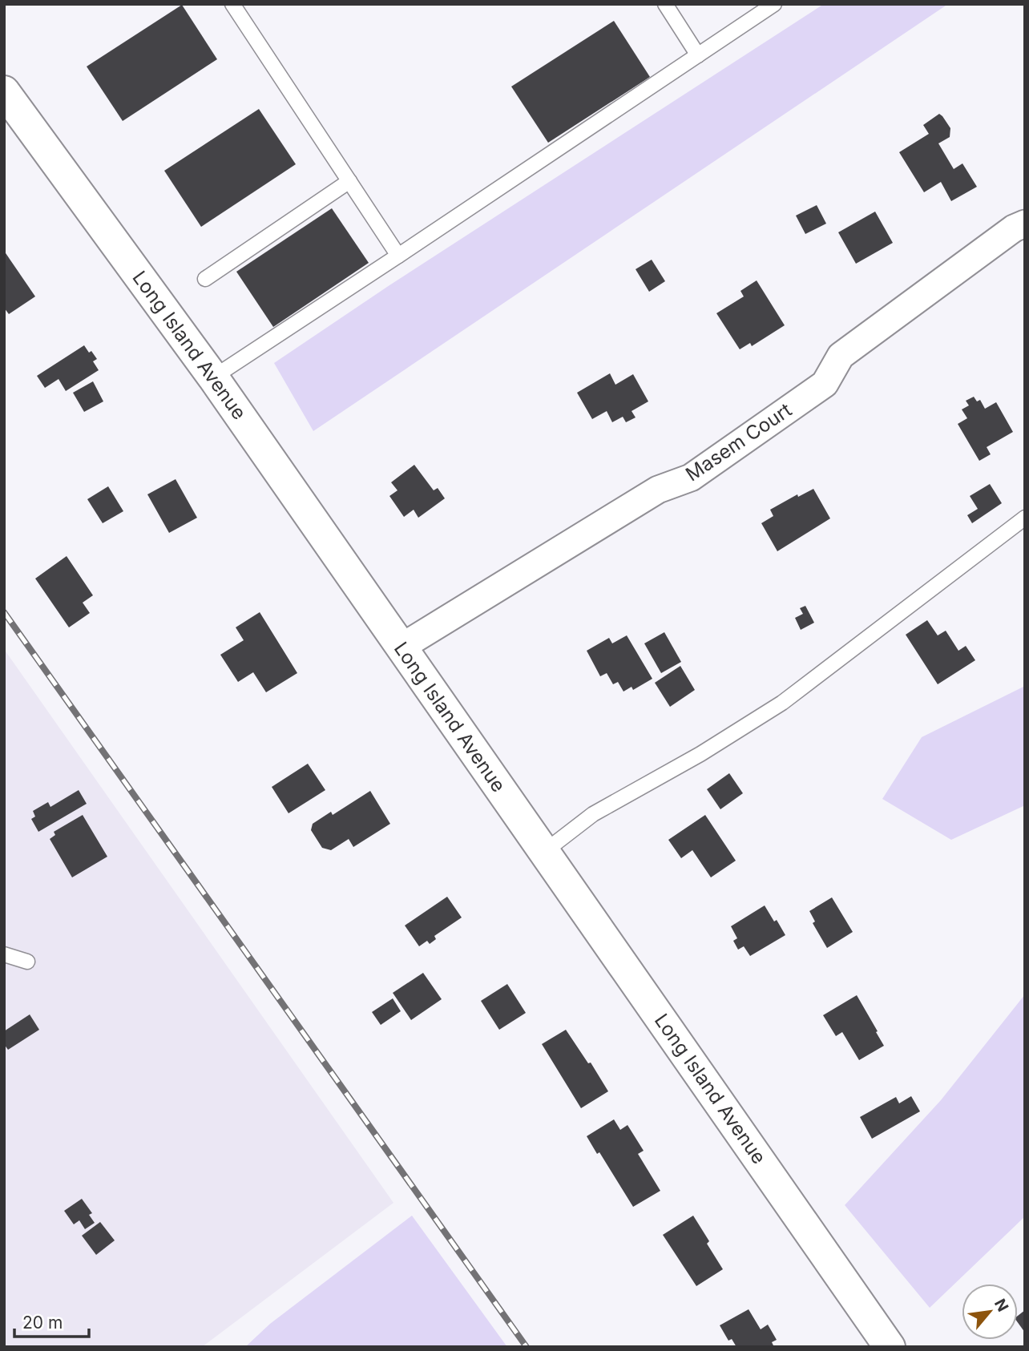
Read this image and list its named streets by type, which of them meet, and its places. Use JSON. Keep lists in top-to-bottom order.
{
  "streets": {
    "street": ["Long Island Avenue", "Masem Court"]
  },
  "crossings": [
    ["Long Island Avenue", "Masem Court"]
  ],
  "scale_bar": "20 m",
  "north": "top right"
}
